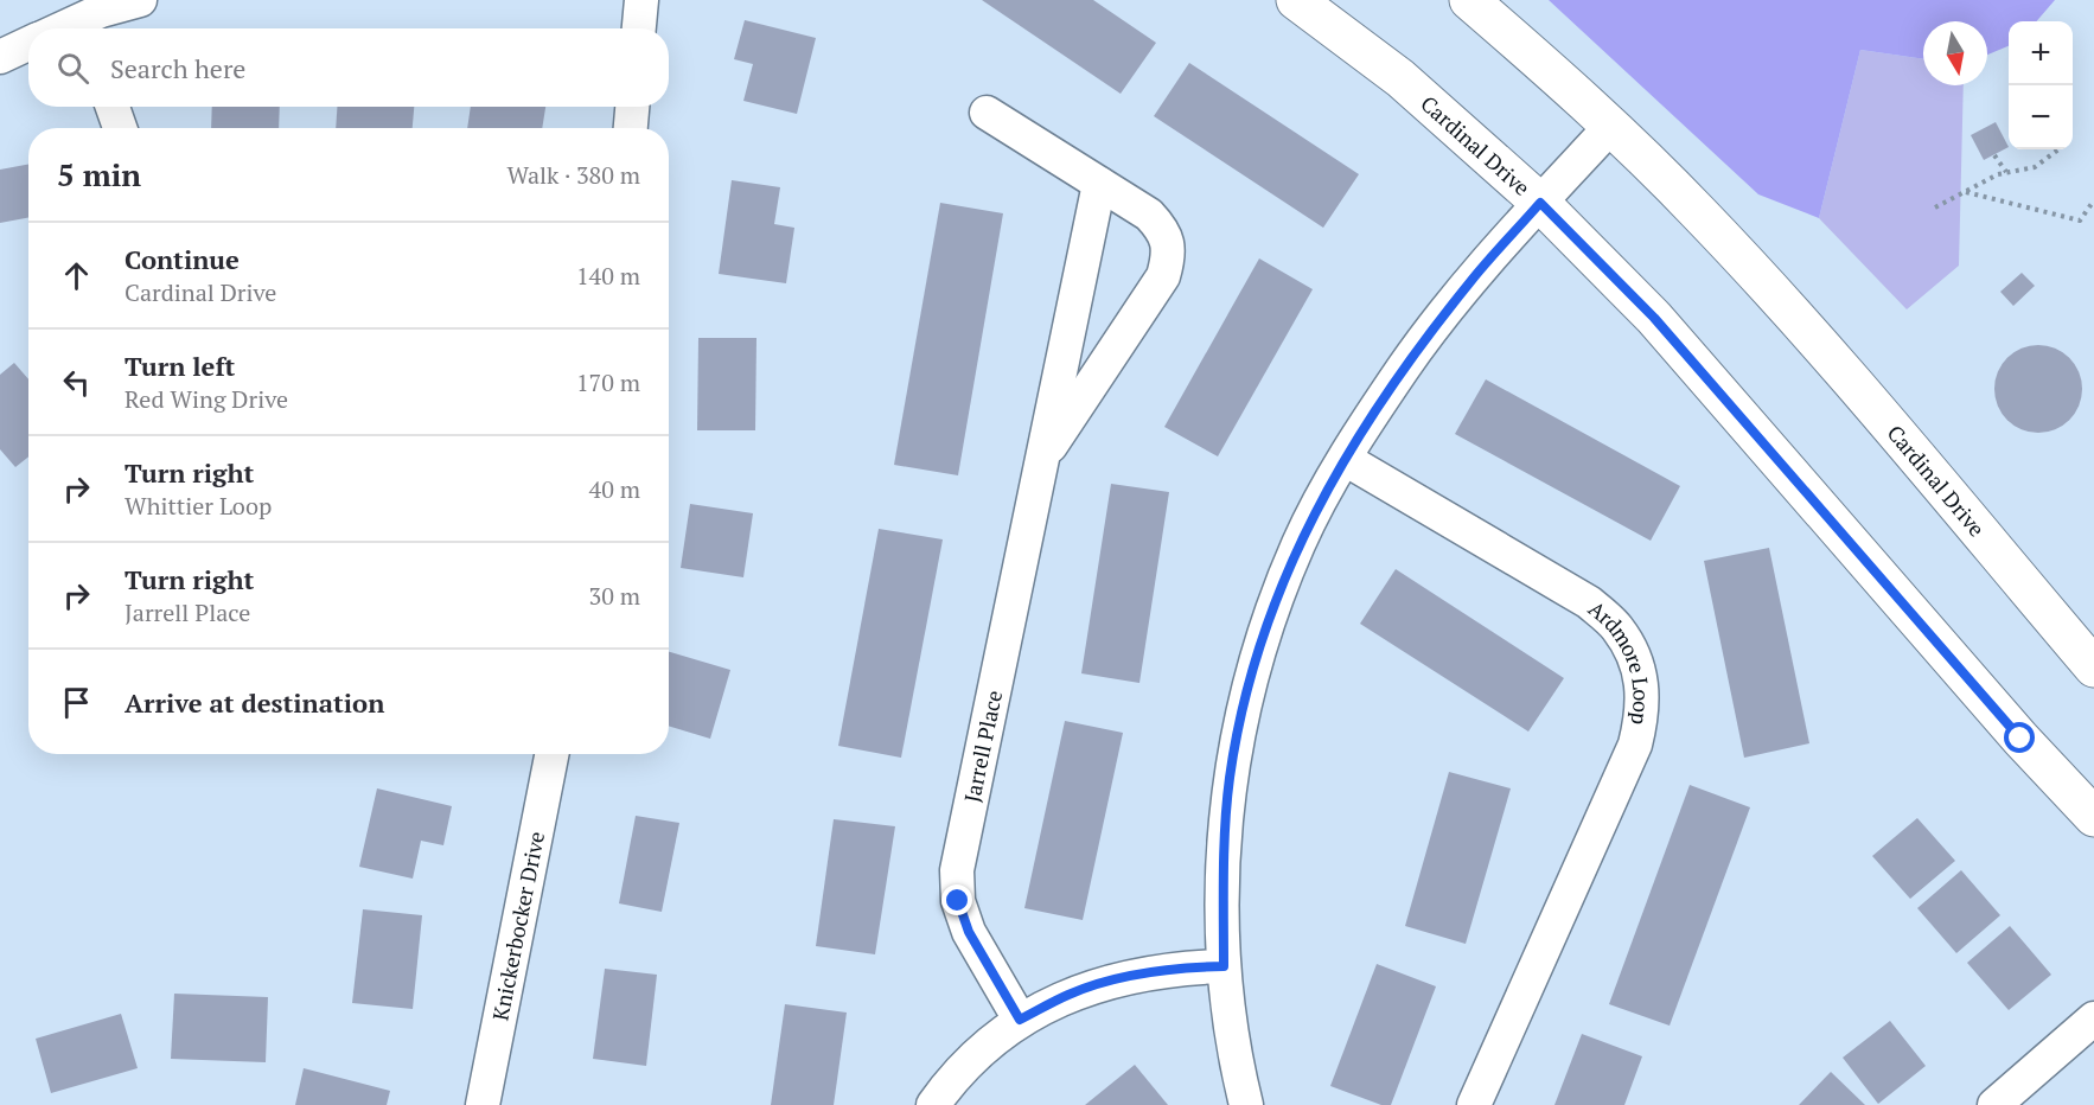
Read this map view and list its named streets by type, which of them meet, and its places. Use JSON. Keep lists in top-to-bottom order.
{
  "streets": {
    "main road": ["Cardinal Drive"],
    "street": ["Ardmore Loop", "Jarrell Place", "Knickerbocker Drive"]
  },
  "north": "bottom",
  "page": {
    "map_buttons": ["+", "−"],
    "search": "Search here",
    "heading": ["5 min", "Walk · 380 m"],
    "list": [
      ["Continue", "Cardinal Drive", "140 m"],
      ["Turn left", "Red Wing Drive", "170 m"],
      ["Turn right", "Whittier Loop", "40 m"],
      ["Turn right", "Jarrell Place", "30 m"],
      "Arrive at destination"
    ]
  }
}
